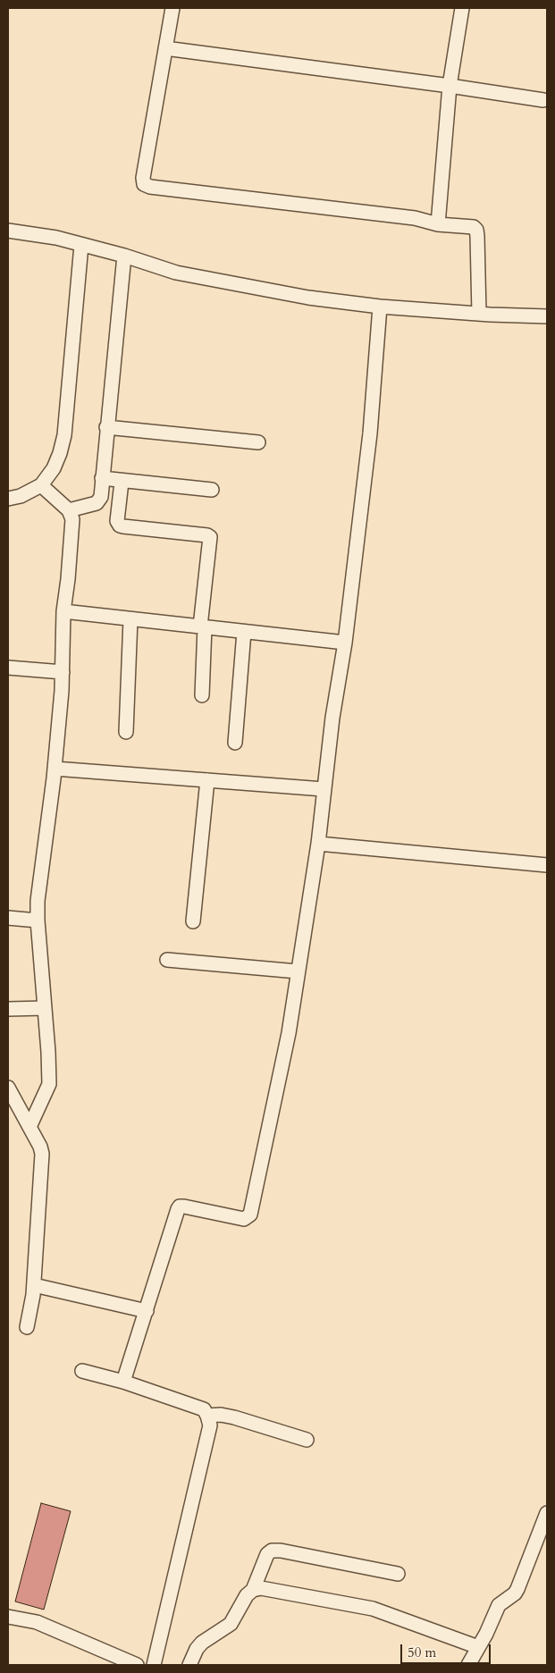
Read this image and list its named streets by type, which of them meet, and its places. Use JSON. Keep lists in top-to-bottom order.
{
  "scale_bar": "50 m"
}
